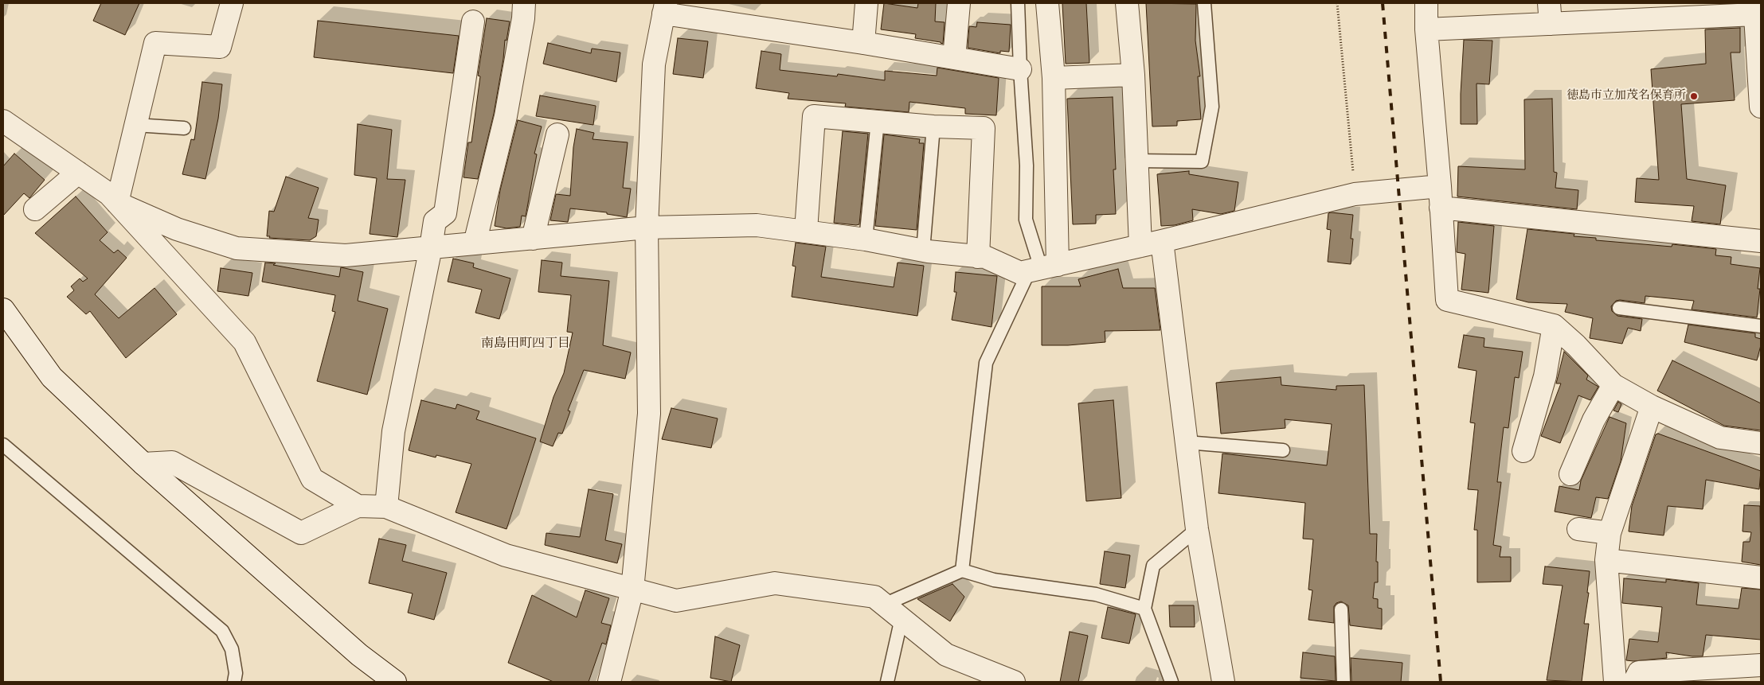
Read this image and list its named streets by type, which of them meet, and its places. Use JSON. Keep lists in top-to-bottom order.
{
  "districts": ["南島田町四丁目"],
  "places": ["徳島市立加茂名保育所"]
}
